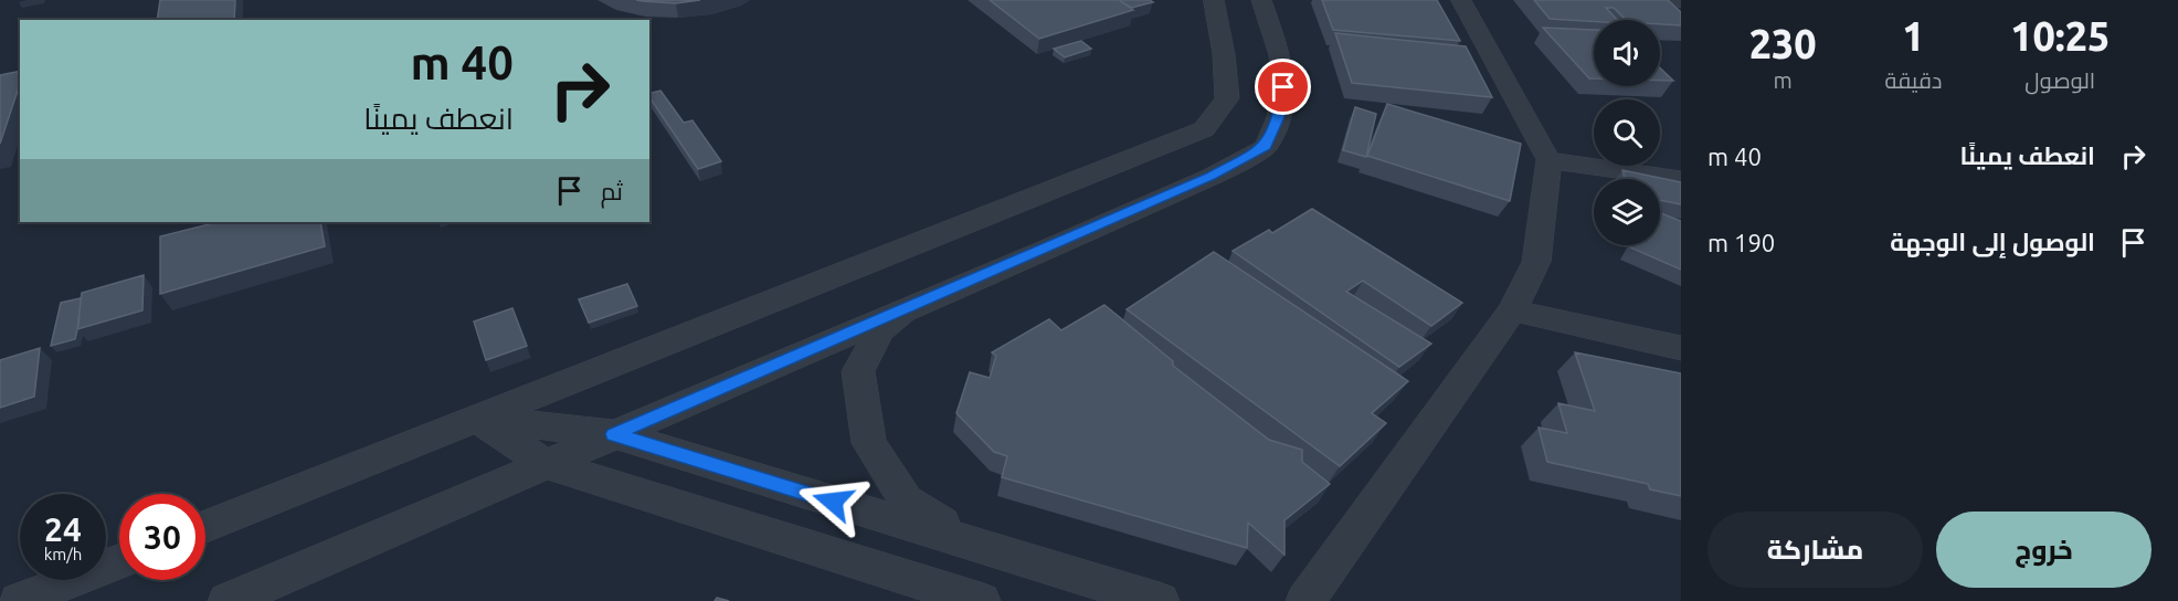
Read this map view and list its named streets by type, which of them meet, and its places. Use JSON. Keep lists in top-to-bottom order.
{
  "page": {
    "eta": [
      "10:25",
      "الوصول",
      "1",
      "دقيقة",
      "230",
      "m"
    ],
    "turn": ["40 m", "انعطف يمينًا"],
    "list": [
      {
        "name": "انعطف يمينًا",
        "value": "40 m"
      },
      {
        "name": "الوصول إلى الوجهة",
        "value": "190 m"
      }
    ],
    "then": "ثم",
    "speed": "24 km/h",
    "limit": "30",
    "buttons": ["خروج", "مشاركة"]
  }
}
